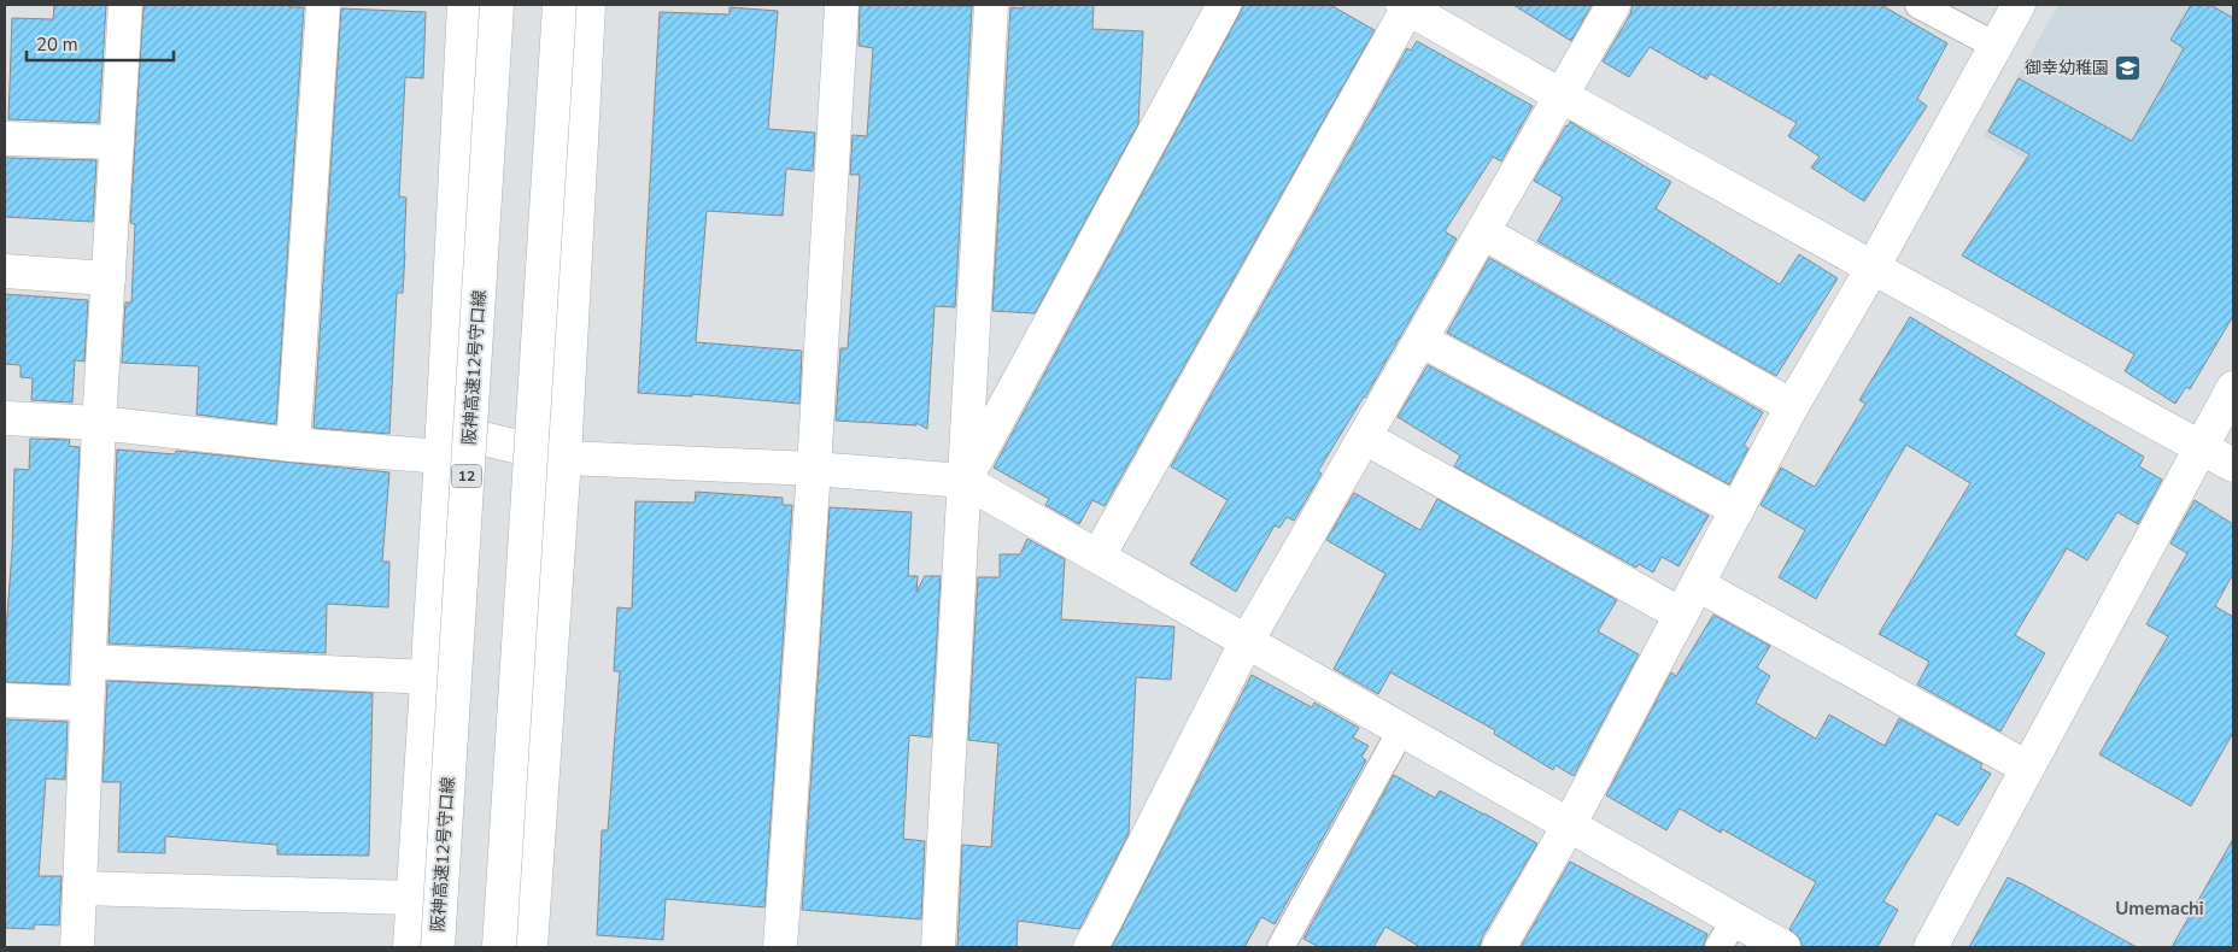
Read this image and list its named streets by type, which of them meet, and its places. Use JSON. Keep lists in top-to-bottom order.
{
  "streets": {
    "main road": ["阪神高速12号守口線", "12"]
  },
  "districts": ["Umemachi"],
  "places": {
    "school or university": ["御幸幼稚園"]
  },
  "scale_bar": "20 m"
}
